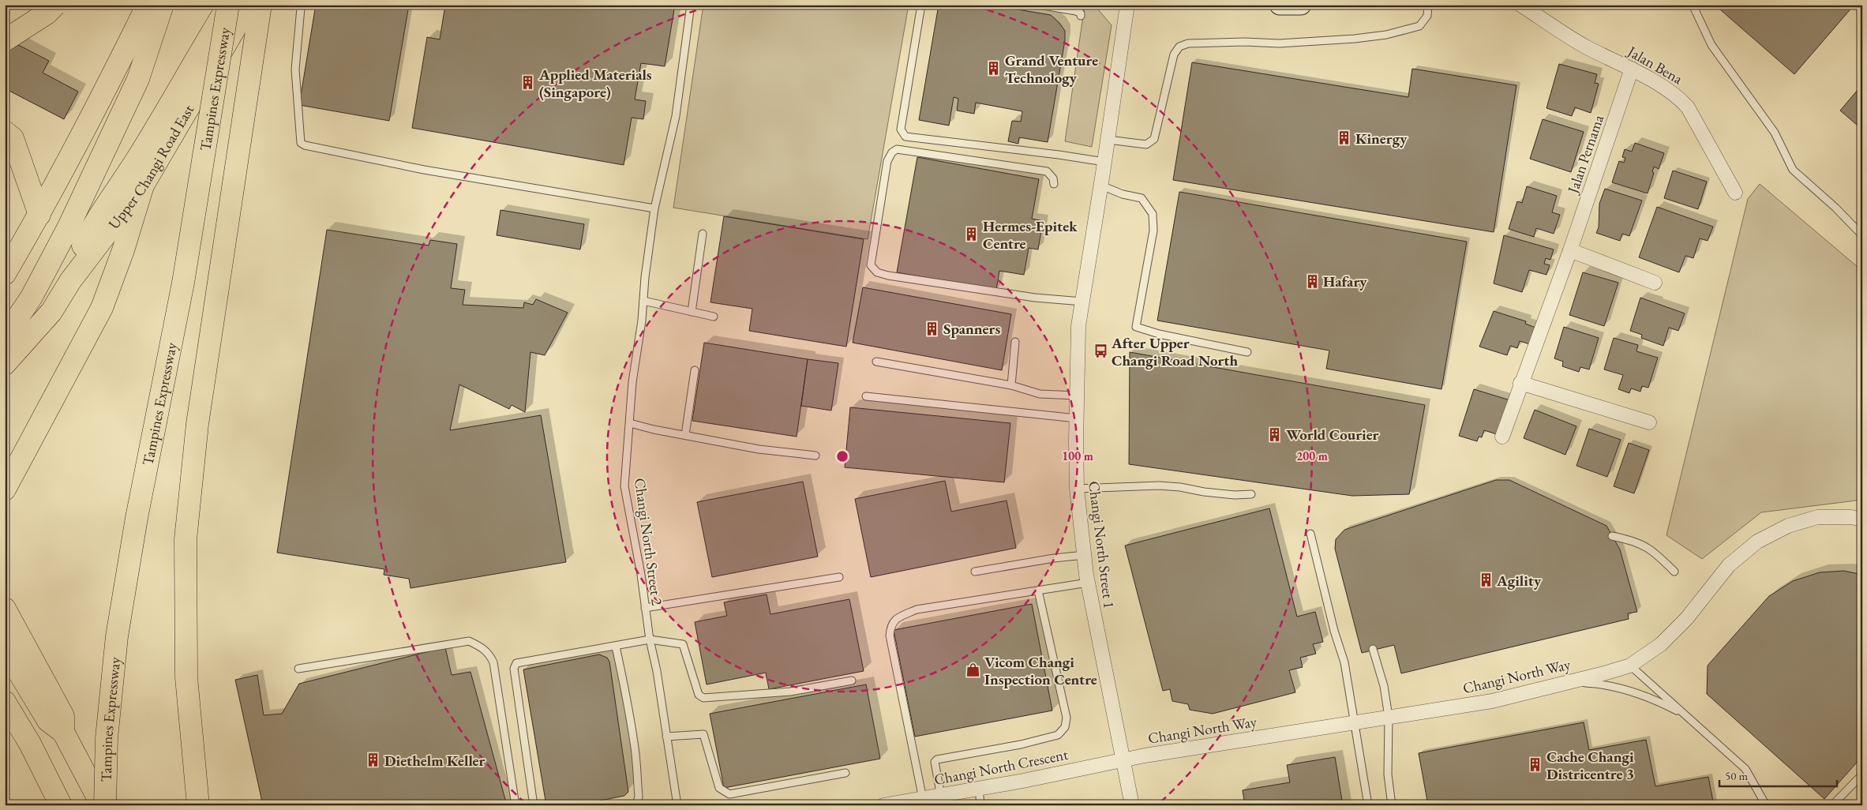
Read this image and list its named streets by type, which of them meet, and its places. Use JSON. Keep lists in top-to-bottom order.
{
  "streets": {
    "main road": ["Tampines Expressway", "Upper Changi Road East"],
    "street": [
      "Jalan Bena",
      "Jalan Pernama",
      "Changi North Street 1",
      "Changi North Way",
      "Changi North Crescent"
    ],
    "lane": ["Changi North Street 2"]
  },
  "crossings": [
    ["Jalan Bena", "Jalan Pernama"],
    ["Tampines Expressway", "Upper Changi Road East"],
    ["Changi North Street 1", "Changi North Way"],
    ["Changi North Street 1", "Changi North Crescent"],
    ["Changi North Way", "Changi North Crescent"]
  ],
  "places": {
    "building": [
      "Grand Venture Technology",
      "Applied Materials (Singapore)",
      "Kinergy",
      "Hermes-Epitek Centre",
      "Hafary",
      "Spanners",
      "World Courier",
      "Agility",
      "Diethelm Keller",
      "Cache Changi Districentre 3"
    ],
    "bus stop": ["After Upper Changi Road North"],
    "shop": ["Vicom Changi Inspection Centre"]
  },
  "scale_bar": "50 m",
  "rings": ["100 m", "200 m"]
}
